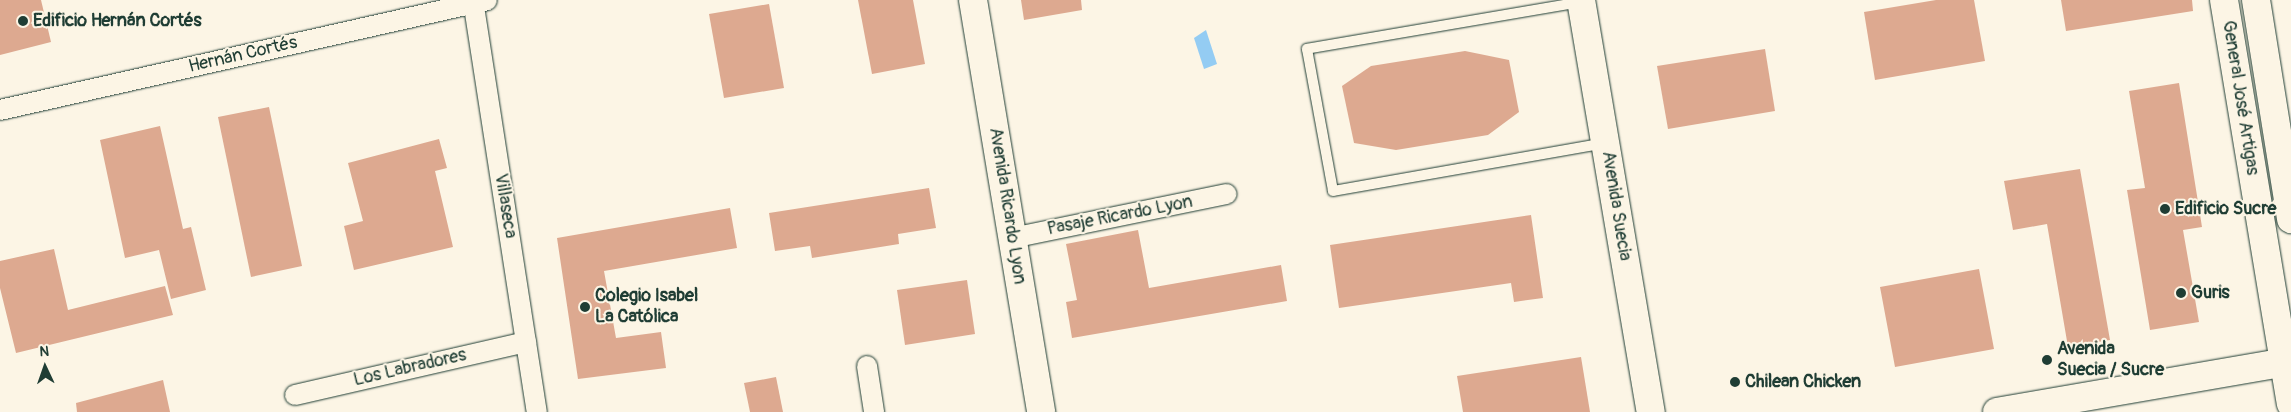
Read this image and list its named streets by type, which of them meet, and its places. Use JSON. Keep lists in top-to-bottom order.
{
  "streets": {
    "street": [
      "Hernán Cortés",
      "General José Artigas",
      "Villaseca",
      "Avenida Ricardo Lyon",
      "Avenida Suecia",
      "Pasaje Ricardo Lyon",
      "Los Labradores"
    ]
  },
  "crossings": [
    ["Hernán Cortés", "Villaseca"],
    ["Villaseca", "Los Labradores"],
    ["Avenida Ricardo Lyon", "Pasaje Ricardo Lyon"]
  ],
  "places": [
    "Edificio Hernán Cortés",
    "Edificio Sucre",
    "Guris",
    "Colegio Isabel La Católica",
    "Avenida Suecia / Sucre",
    "Chilean Chicken"
  ],
  "north": "top"
}
